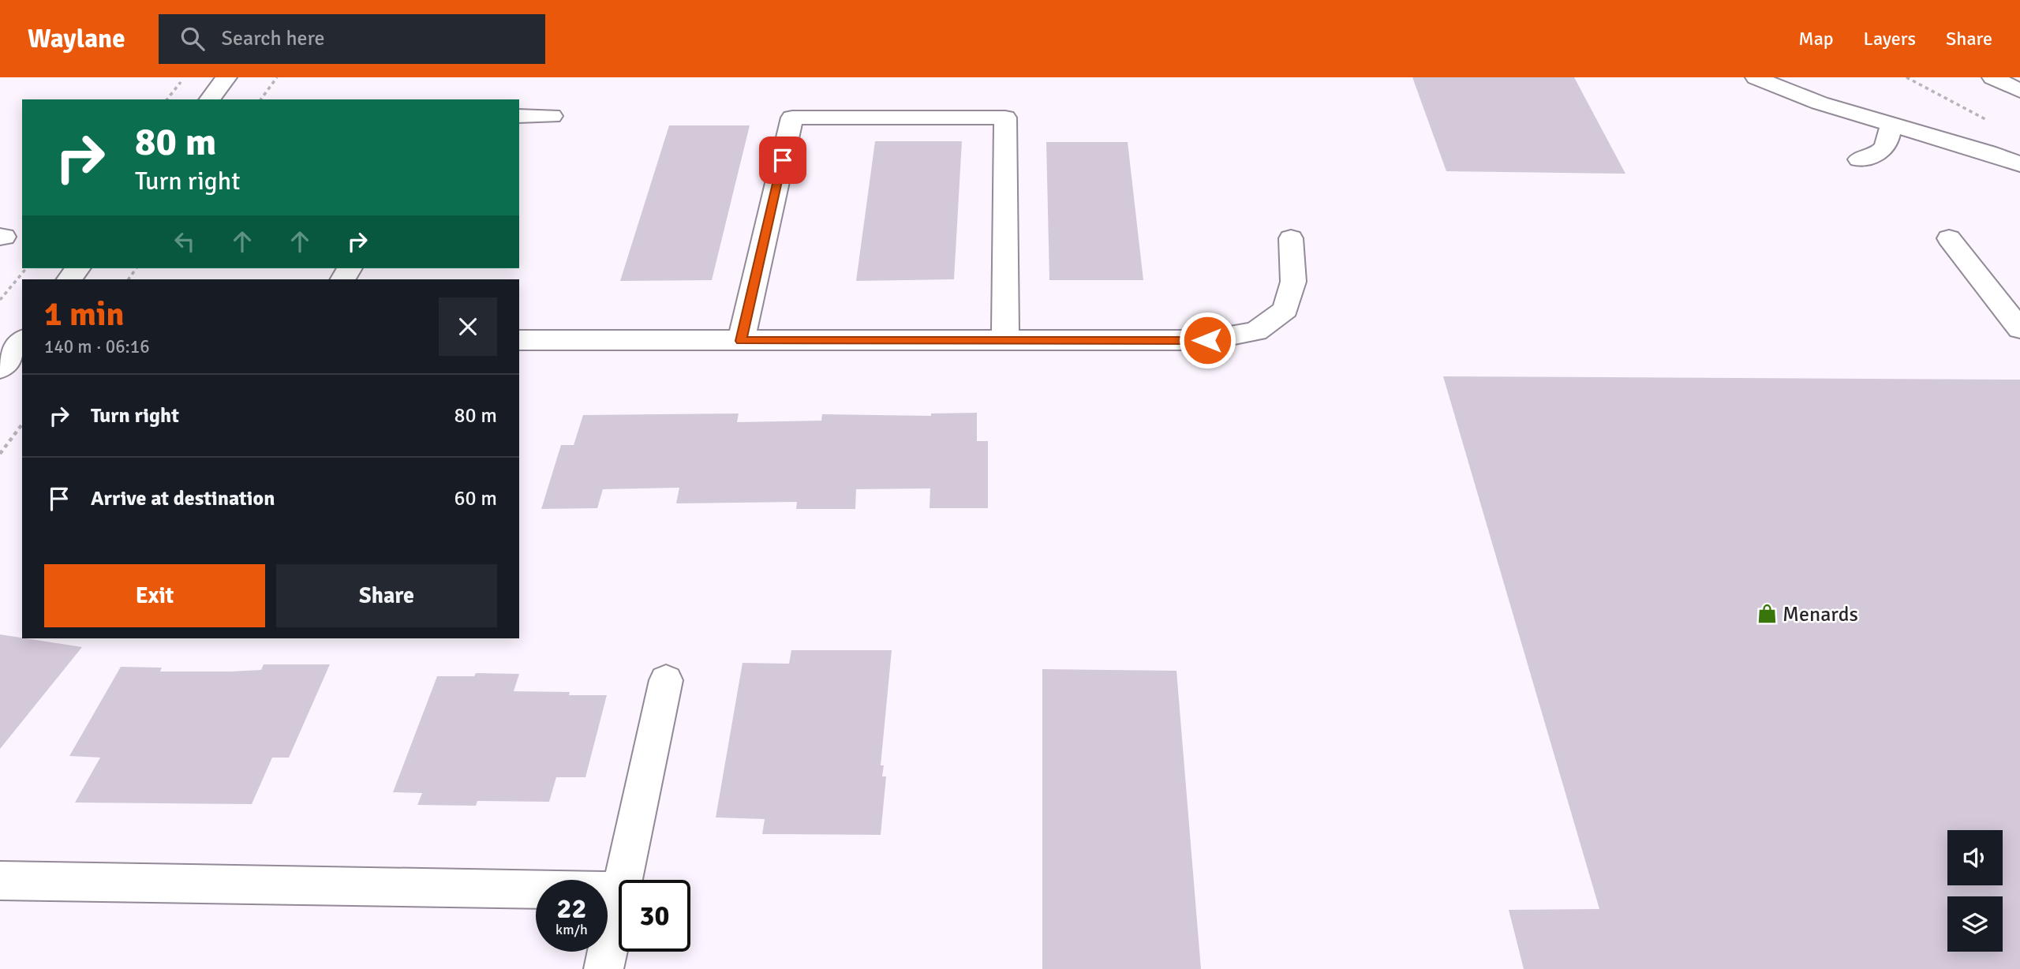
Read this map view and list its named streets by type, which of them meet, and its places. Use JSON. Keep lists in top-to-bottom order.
{
  "places": {
    "shop": ["Menards"]
  },
  "page": {
    "header": "Waylane",
    "search": "Search here",
    "nav": ["Map", "Layers", "Share"],
    "turn": ["80 m", "Turn right"],
    "heading": ["1 min", "140 m · 06:16"],
    "list": [
      {
        "name": "Turn right",
        "value": "80 m"
      },
      {
        "name": "Arrive at destination",
        "value": "60 m"
      }
    ],
    "buttons": ["Exit", "Share"],
    "speed": "22 km/h",
    "limit": "30"
  }
}
